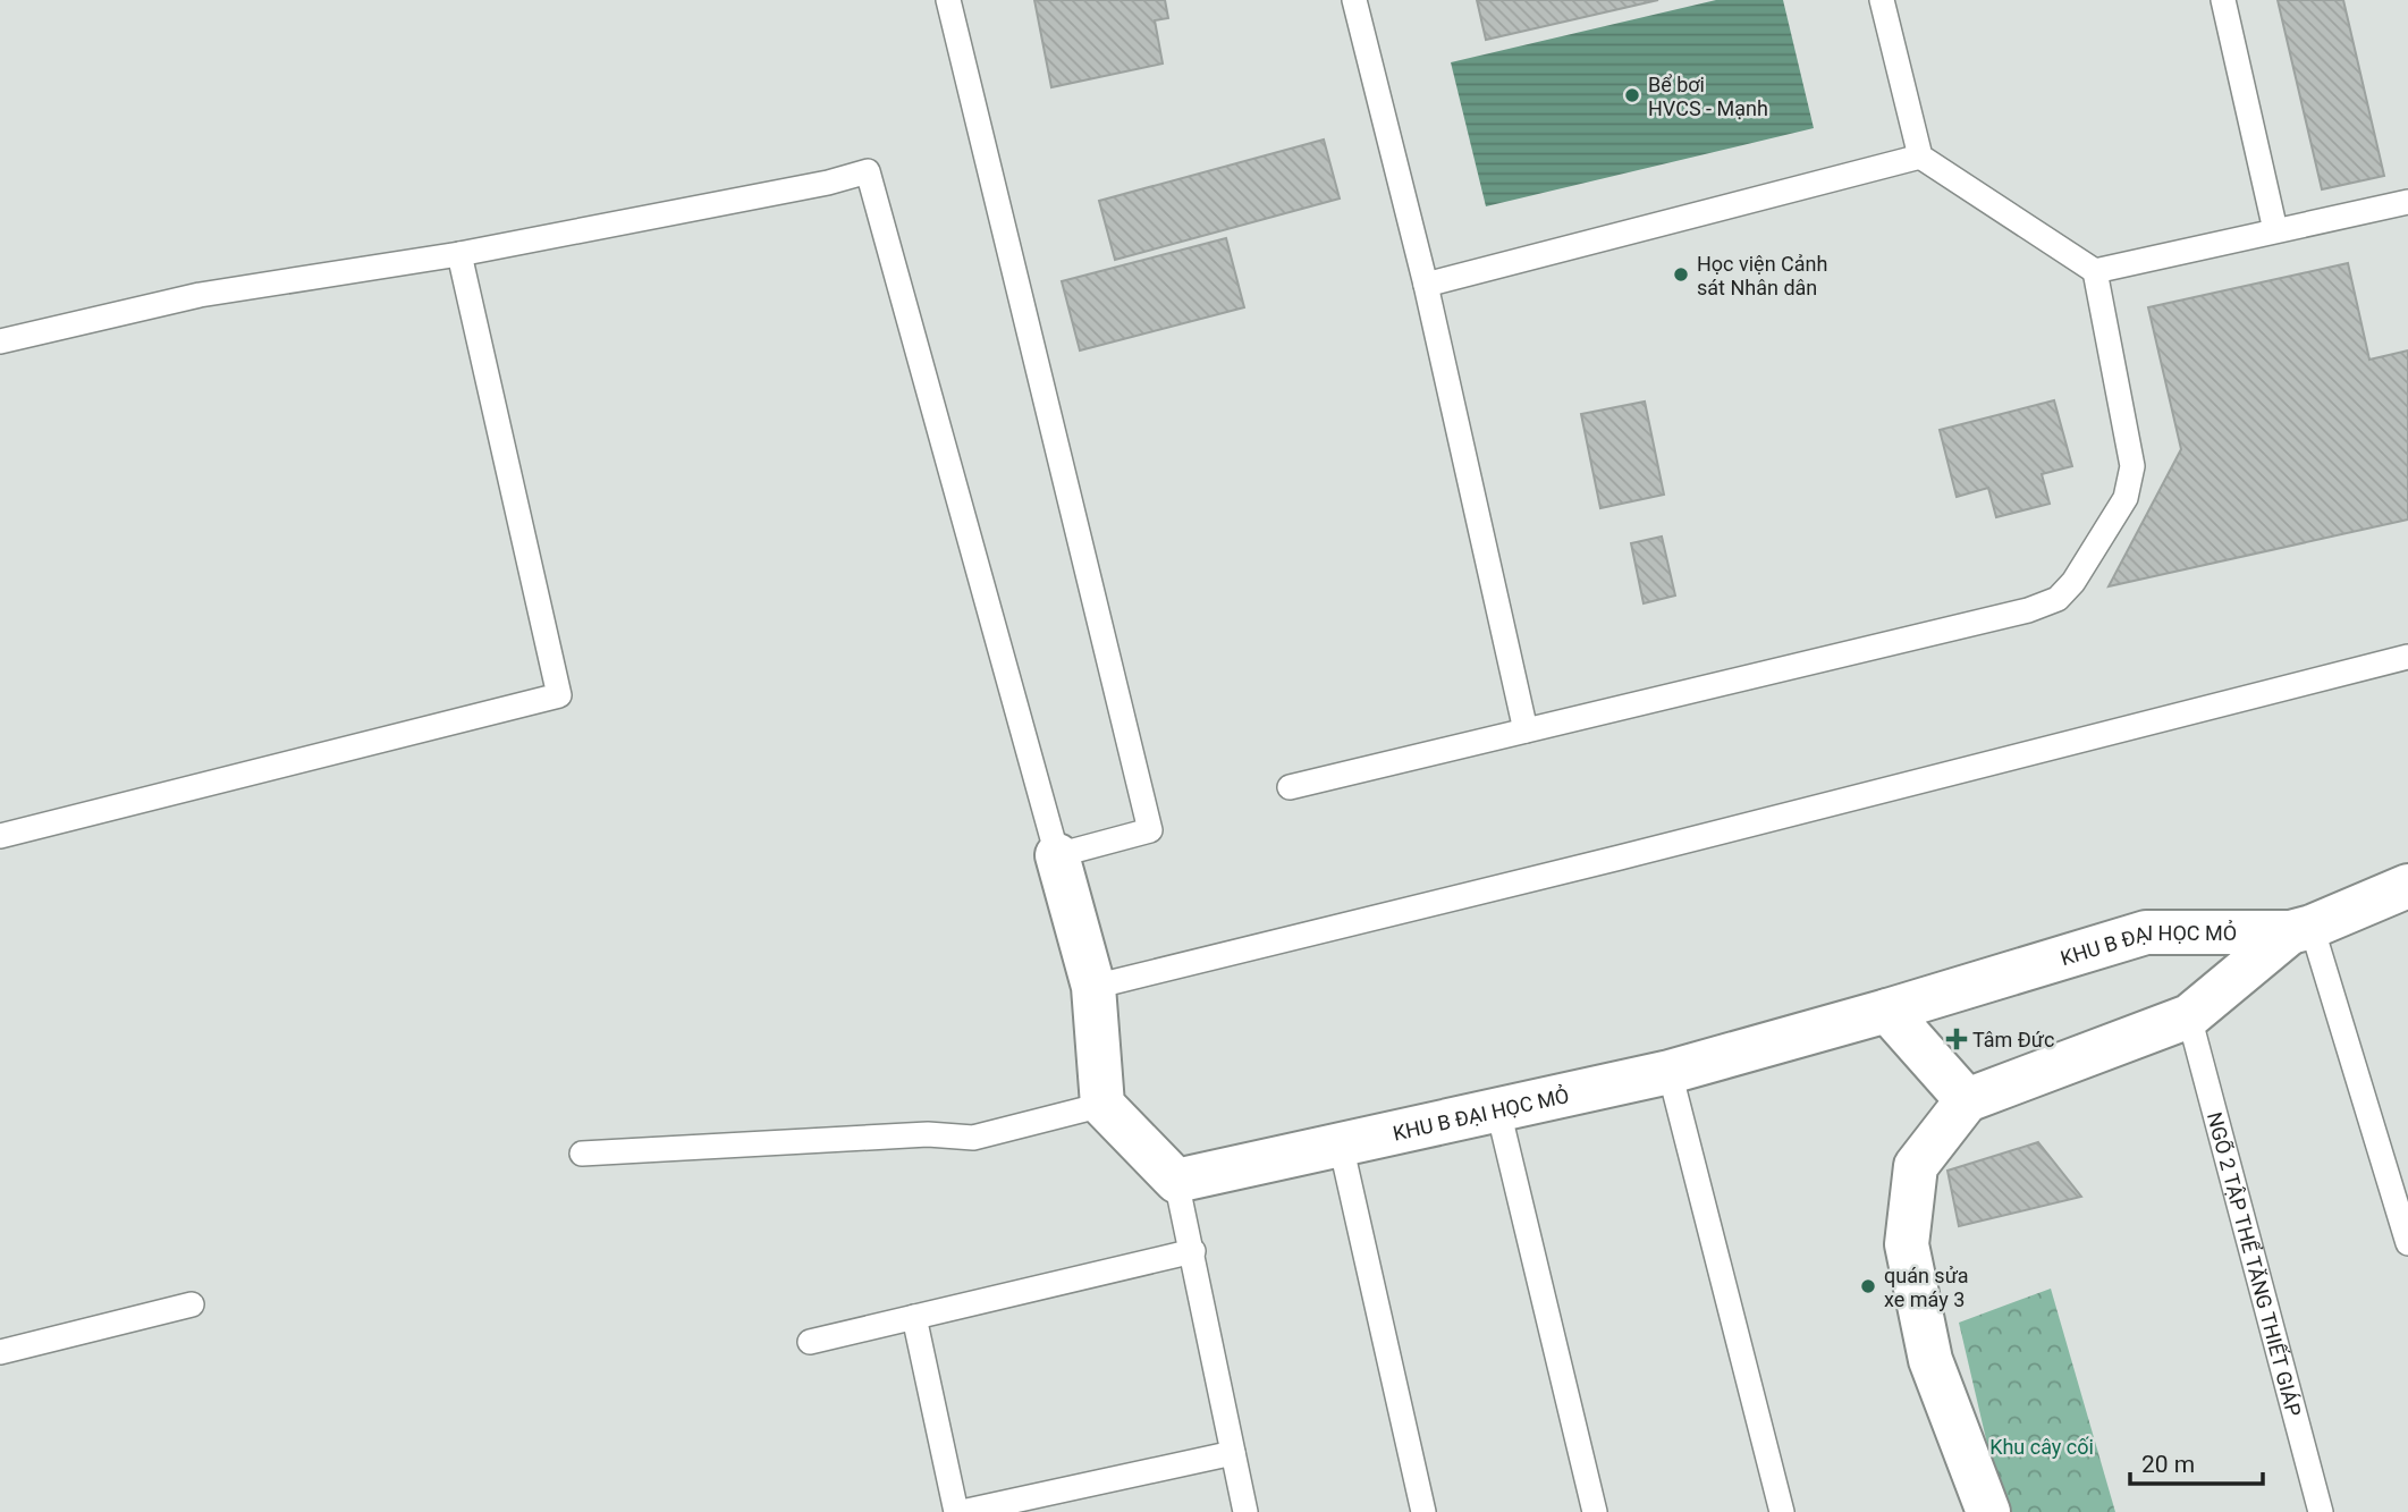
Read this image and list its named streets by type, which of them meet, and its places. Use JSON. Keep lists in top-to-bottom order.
{
  "streets": {
    "street": ["KHU B ĐẠI HỌC MỎ"],
    "lane": ["NGÕ 2 TẬP THỂ TĂNG THIẾT GIÁP"]
  },
  "parks": ["Khu cây cối"],
  "places": {
    "other": ["Bể bơi HVCS - Mạnh", "Học viện Cảnh sát Nhân dân", "quán sửa xe máy 3"],
    "health": ["Tâm Đức"]
  },
  "scale_bar": "20 m"
}
